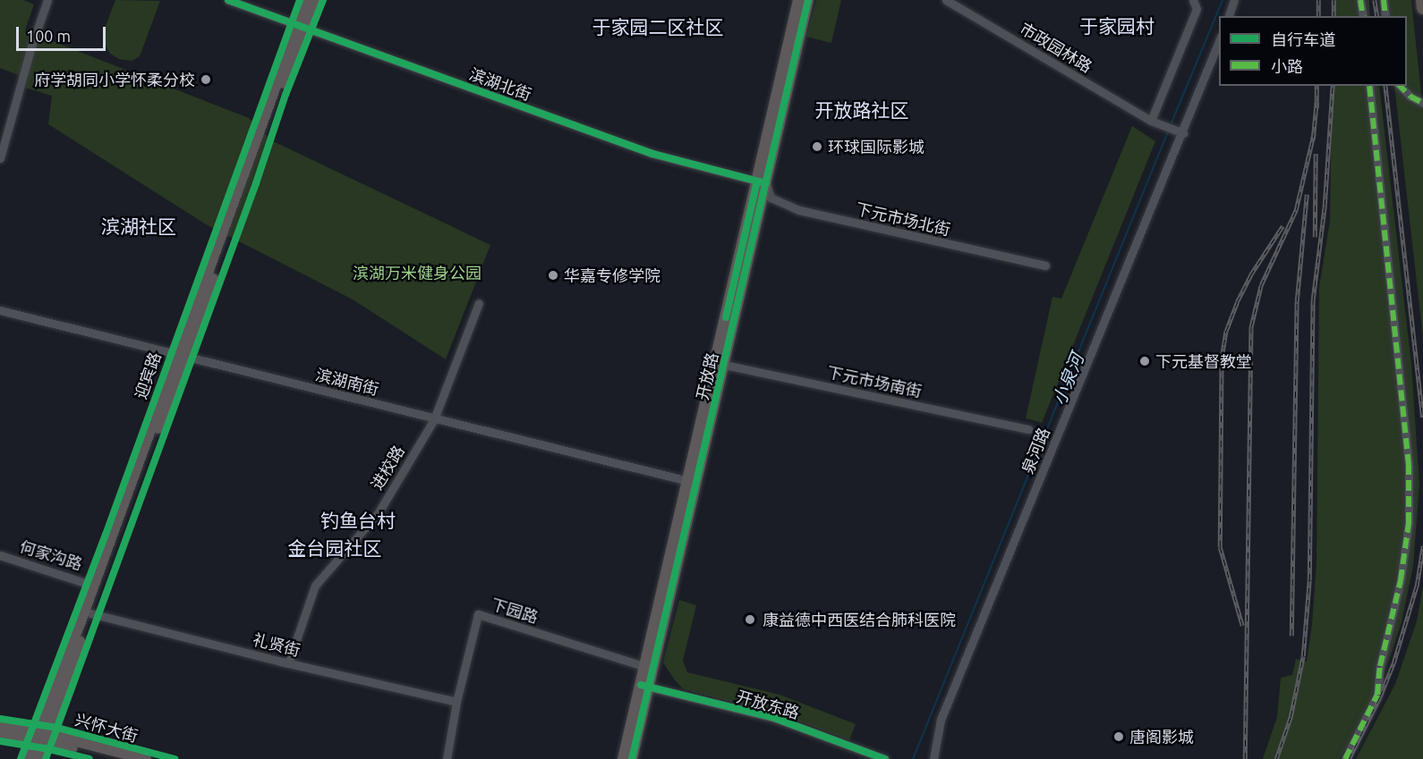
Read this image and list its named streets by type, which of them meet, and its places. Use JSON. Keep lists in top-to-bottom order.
{
  "streets": {
    "main road": ["迎宾路", "开放路", "兴怀大街"],
    "street": [
      "市政园林路",
      "滨湖北街",
      "下元市场北街",
      "滨湖南街",
      "下元市场南街",
      "泉河路",
      "进校路",
      "何家沟路",
      "下园路",
      "礼贤街",
      "开放东路"
    ]
  },
  "crossings": [
    ["市政园林路", "泉河路"],
    ["滨湖北街", "下元市场北街"],
    ["滨湖北街", "迎宾路"],
    ["滨湖北街", "开放路"],
    ["下元市场北街", "开放路"],
    ["迎宾路", "滨湖南街"],
    ["迎宾路", "何家沟路"],
    ["迎宾路", "礼贤街"],
    ["迎宾路", "兴怀大街"],
    ["开放路", "滨湖南街"],
    ["开放路", "下元市场南街"],
    ["开放路", "下园路"],
    ["开放路", "开放东路"],
    ["滨湖南街", "进校路"],
    ["进校路", "礼贤街"],
    ["下园路", "礼贤街"]
  ],
  "districts": [
    "于家园村",
    "于家园二区社区",
    "开放路社区",
    "滨湖社区",
    "钓鱼台村",
    "金台园社区"
  ],
  "water": ["小泉河"],
  "parks": ["滨湖万米健身公园"],
  "places": [
    "府学胡同小学怀柔分校",
    "环球国际影城",
    "华嘉专修学院",
    "下元基督教堂",
    "康益德中西医结合肺科医院",
    "唐阁影城"
  ],
  "legend": ["自行车道", "小路"],
  "scale_bar": "100 m"
}
